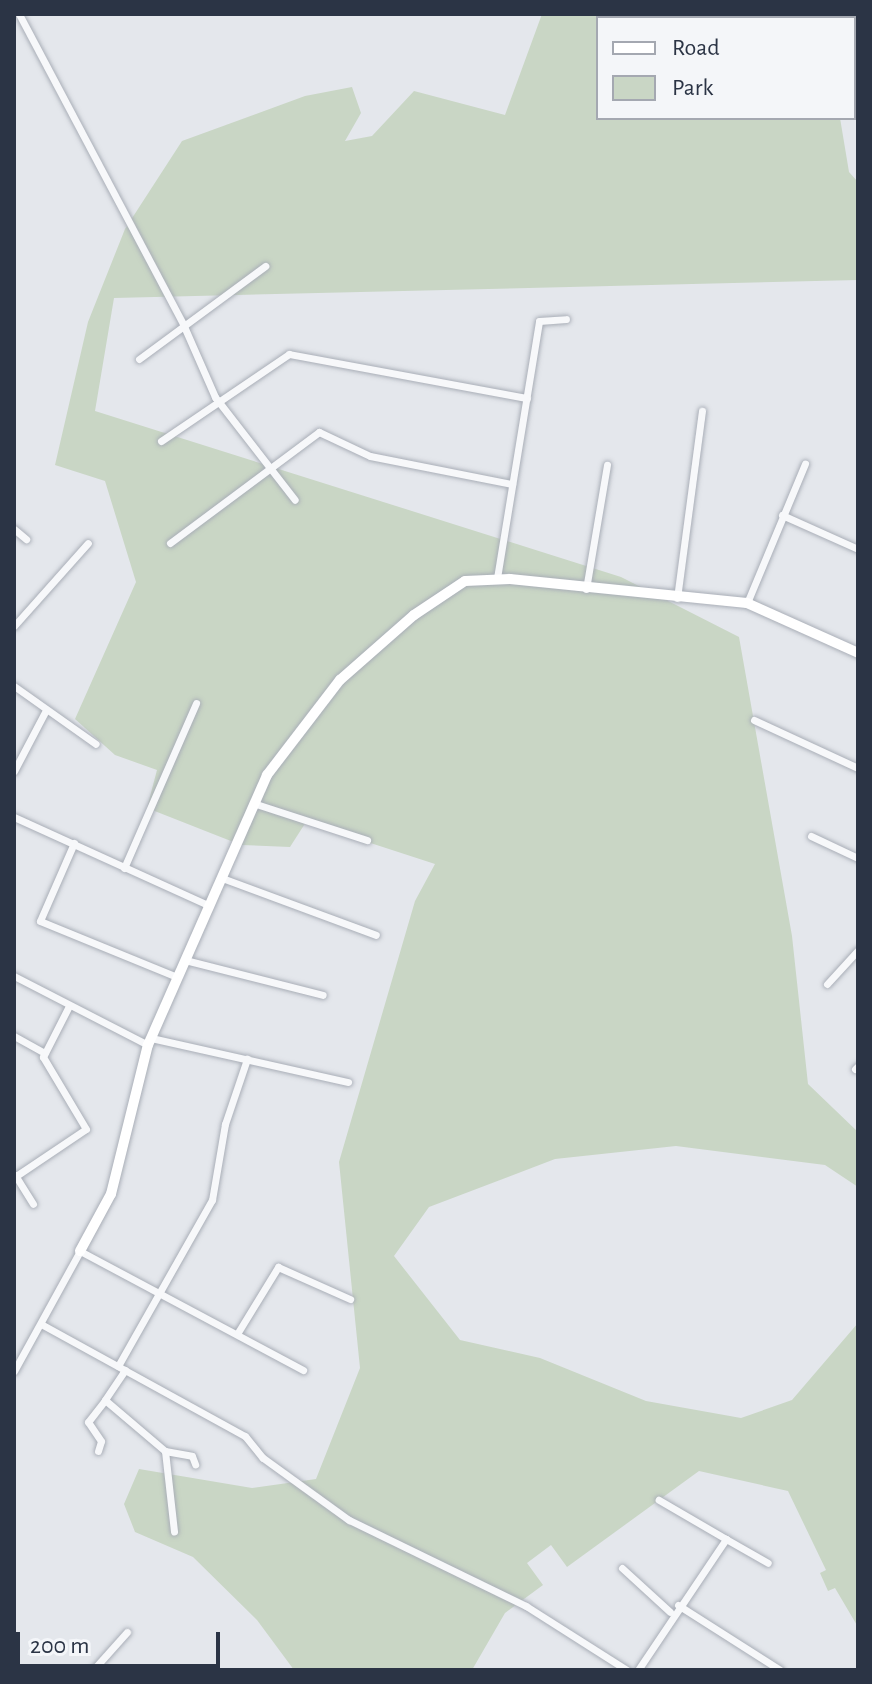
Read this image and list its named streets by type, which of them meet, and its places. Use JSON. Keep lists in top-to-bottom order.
{
  "legend": ["Road", "Park"],
  "scale_bar": "200 m"
}
